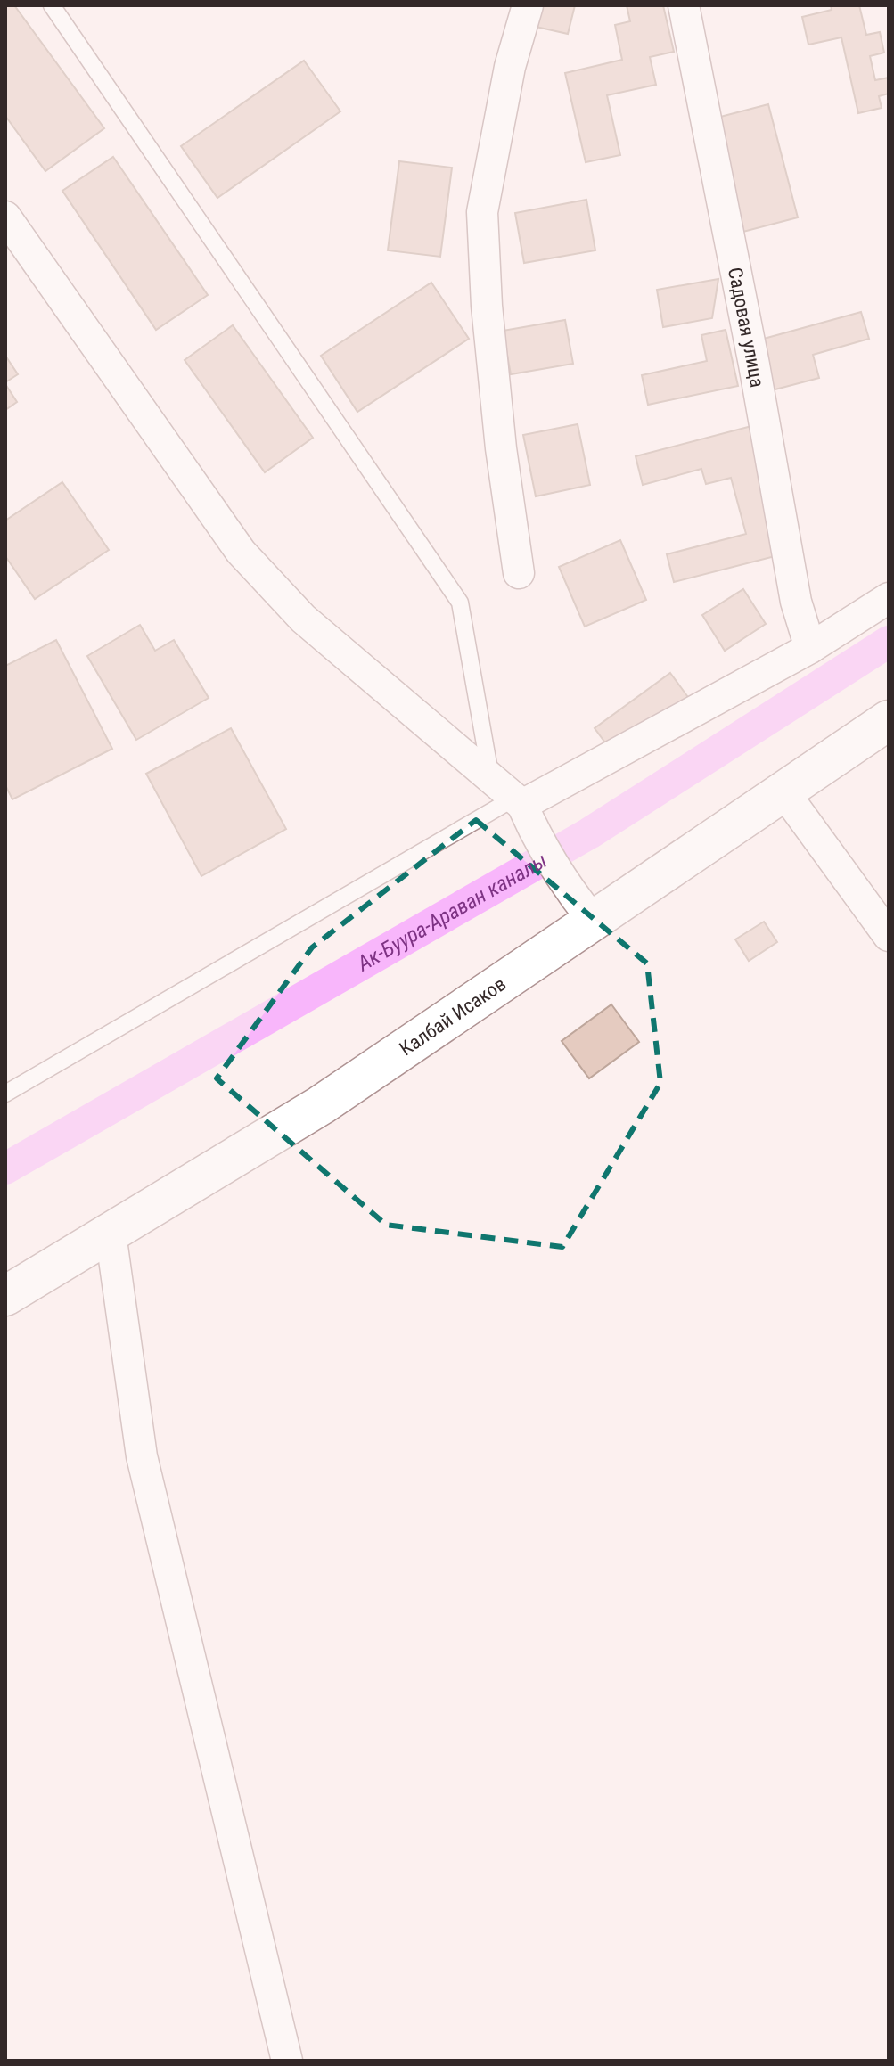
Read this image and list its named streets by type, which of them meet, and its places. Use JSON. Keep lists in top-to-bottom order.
{
  "streets": {
    "main road": ["Калбай Исаков"],
    "street": ["Садовая улица"]
  },
  "water": ["Ак-Буура-Араван каналы"]
}
